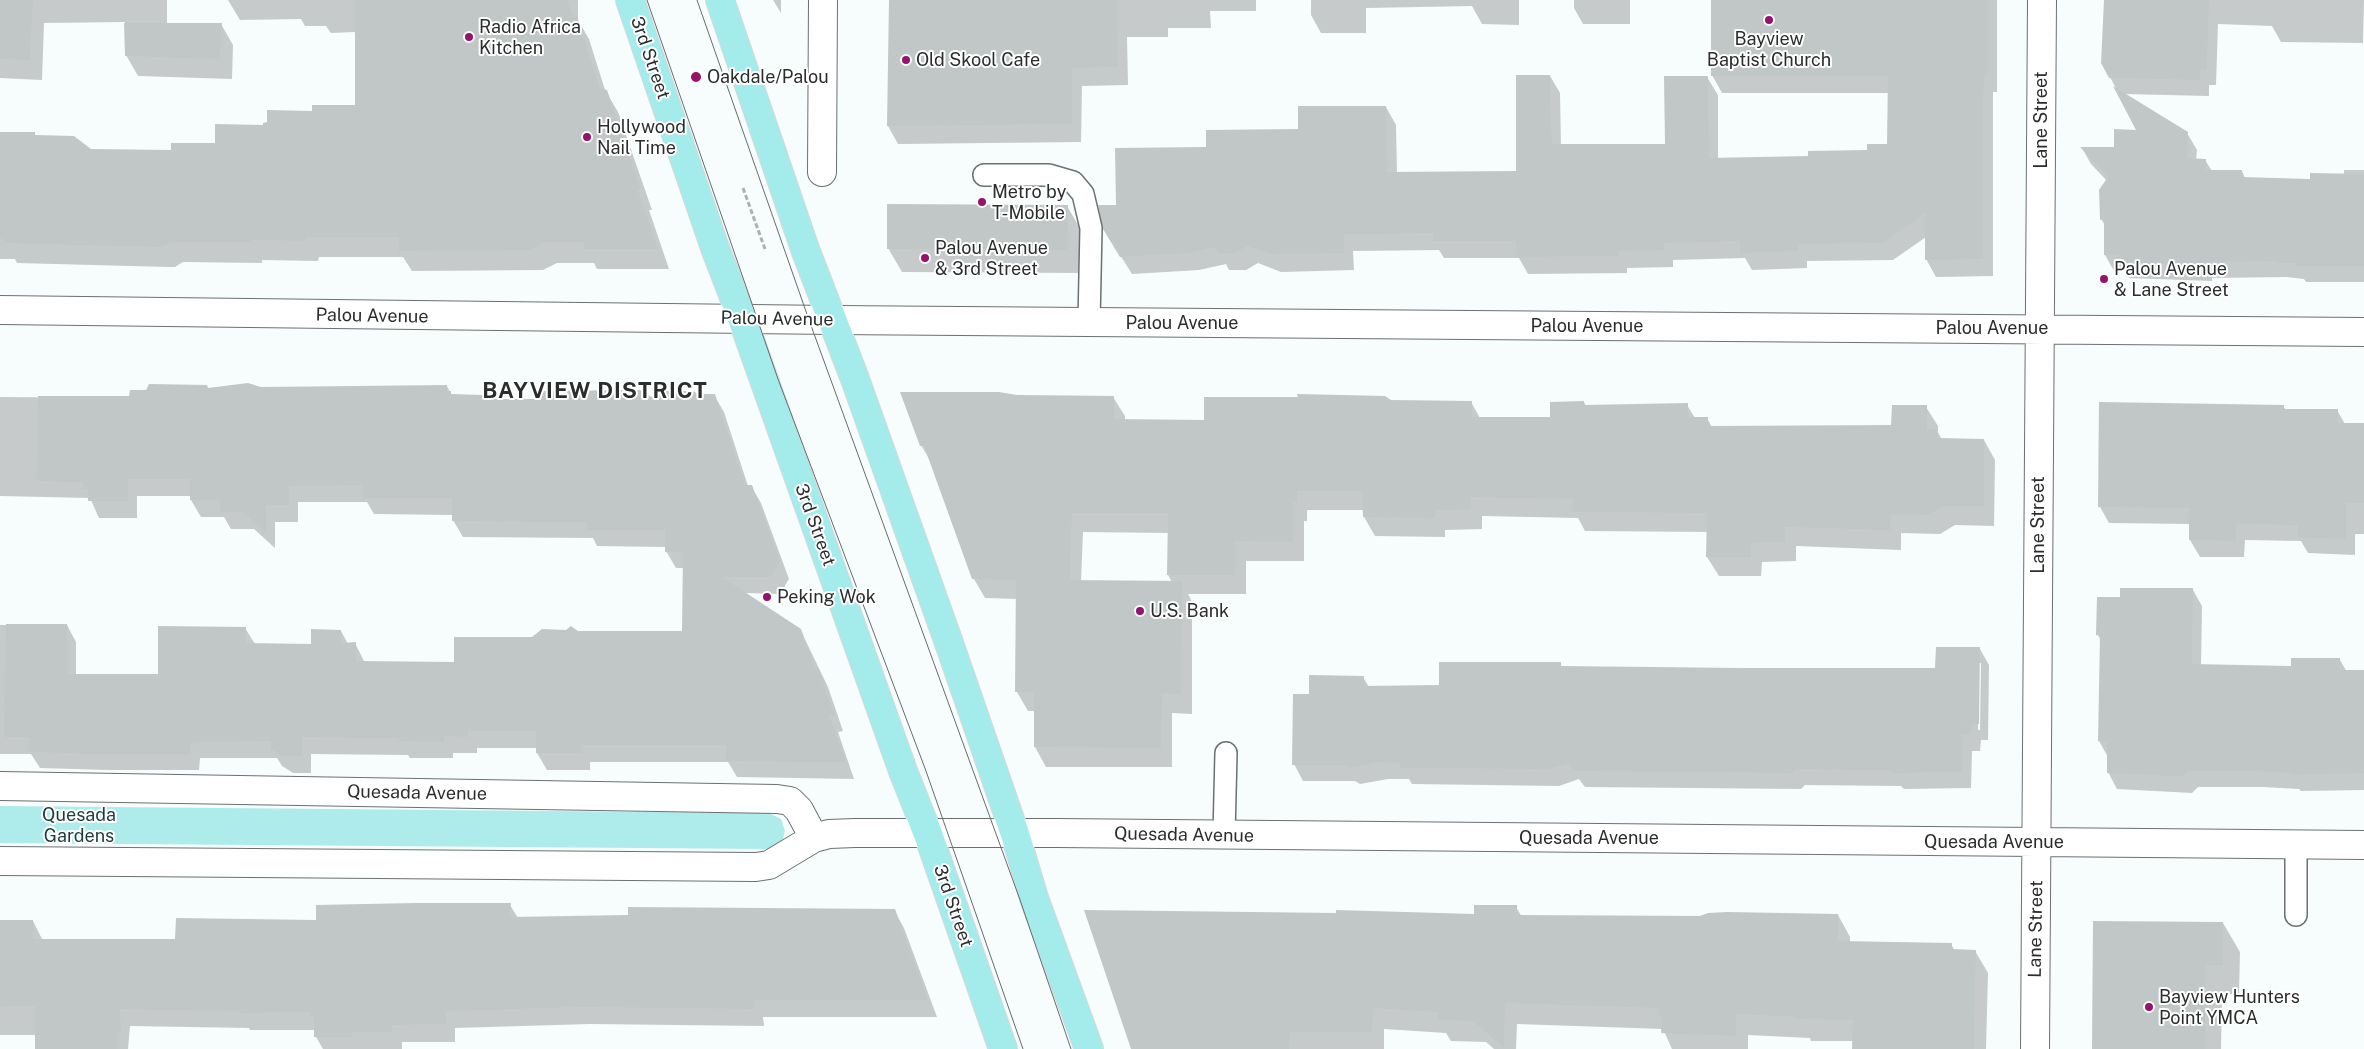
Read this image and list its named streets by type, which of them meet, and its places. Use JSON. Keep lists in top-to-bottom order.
{
  "streets": {
    "main road": ["3rd Street"],
    "street": ["Lane Street", "Palou Avenue", "Quesada Avenue"]
  },
  "crossings": [
    ["3rd Street", "Palou Avenue"],
    ["3rd Street", "Quesada Avenue"],
    ["Lane Street", "Palou Avenue"],
    ["Lane Street", "Quesada Avenue"]
  ],
  "districts": ["BAYVIEW DISTRICT"],
  "parks": ["Quesada Gardens"],
  "places": [
    "Bayview Baptist Church",
    "Radio Africa Kitchen",
    "Old Skool Cafe",
    "Oakdale/Palou",
    "Hollywood Nail Time",
    "Metro by T-Mobile",
    "Palou Avenue & 3rd Street",
    "Palou Avenue & Lane Street",
    "Peking Wok",
    "U.S. Bank",
    "Bayview Hunters Point YMCA"
  ]
}
